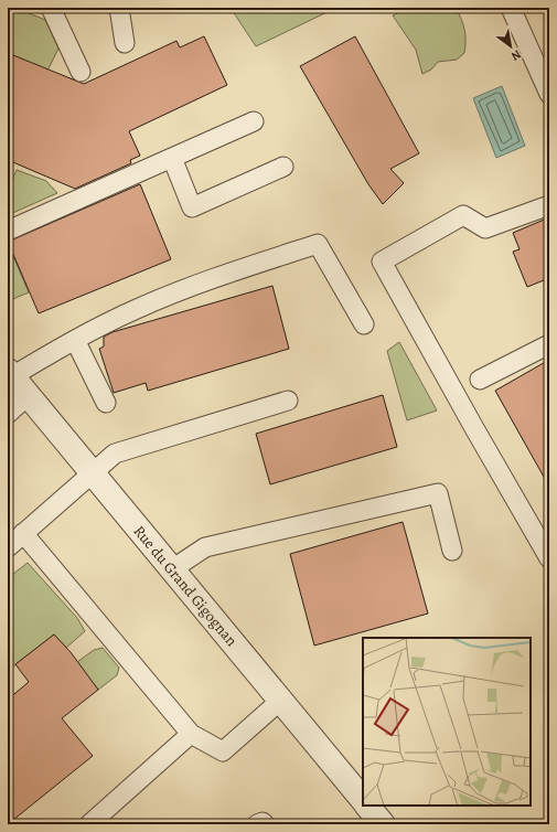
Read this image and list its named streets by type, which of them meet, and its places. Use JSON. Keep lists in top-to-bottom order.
{
  "streets": {
    "street": ["Rue du Grand Gigognan"]
  },
  "north": "bottom right"
}
